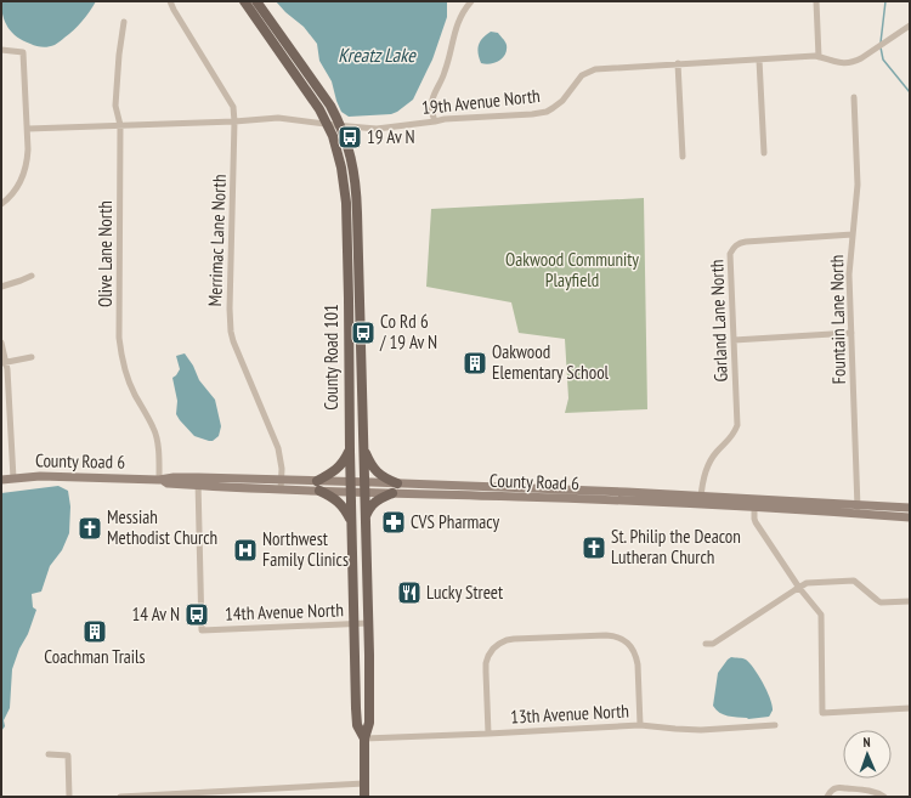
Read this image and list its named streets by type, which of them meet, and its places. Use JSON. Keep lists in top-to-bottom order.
{
  "streets": {
    "main road": ["County Road 101", "County Road 6"],
    "street": [
      "19th Avenue North",
      "Merrimac Lane North",
      "Olive Lane North",
      "Fountain Lane North",
      "Garland Lane North",
      "14th Avenue North",
      "13th Avenue North"
    ]
  },
  "crossings": [
    ["19th Avenue North", "Merrimac Lane North"],
    ["19th Avenue North", "Olive Lane North"],
    ["19th Avenue North", "County Road 101"],
    ["Merrimac Lane North", "County Road 6"],
    ["Olive Lane North", "County Road 6"],
    ["Fountain Lane North", "Garland Lane North"],
    ["Fountain Lane North", "County Road 6"],
    ["Garland Lane North", "County Road 6"],
    ["County Road 101", "County Road 6"],
    ["County Road 101", "14th Avenue North"],
    ["County Road 101", "13th Avenue North"],
    ["County Road 6", "14th Avenue North"]
  ],
  "water": ["Kreatz Lake"],
  "parks": ["Oakwood Community Playfield"],
  "places": {
    "bus stop": ["19 Av N", "Co Rd 6 / 19 Av N", "14 Av N"],
    "building": ["Oakwood Elementary School", "Coachman Trails"],
    "pharmacy": ["CVS Pharmacy"],
    "church": ["Messiah Methodist Church", "St. Philip the Deacon Lutheran Church"],
    "hospital": ["Northwest Family Clinics"],
    "restaurant": ["Lucky Street"]
  },
  "north": "top"
}
